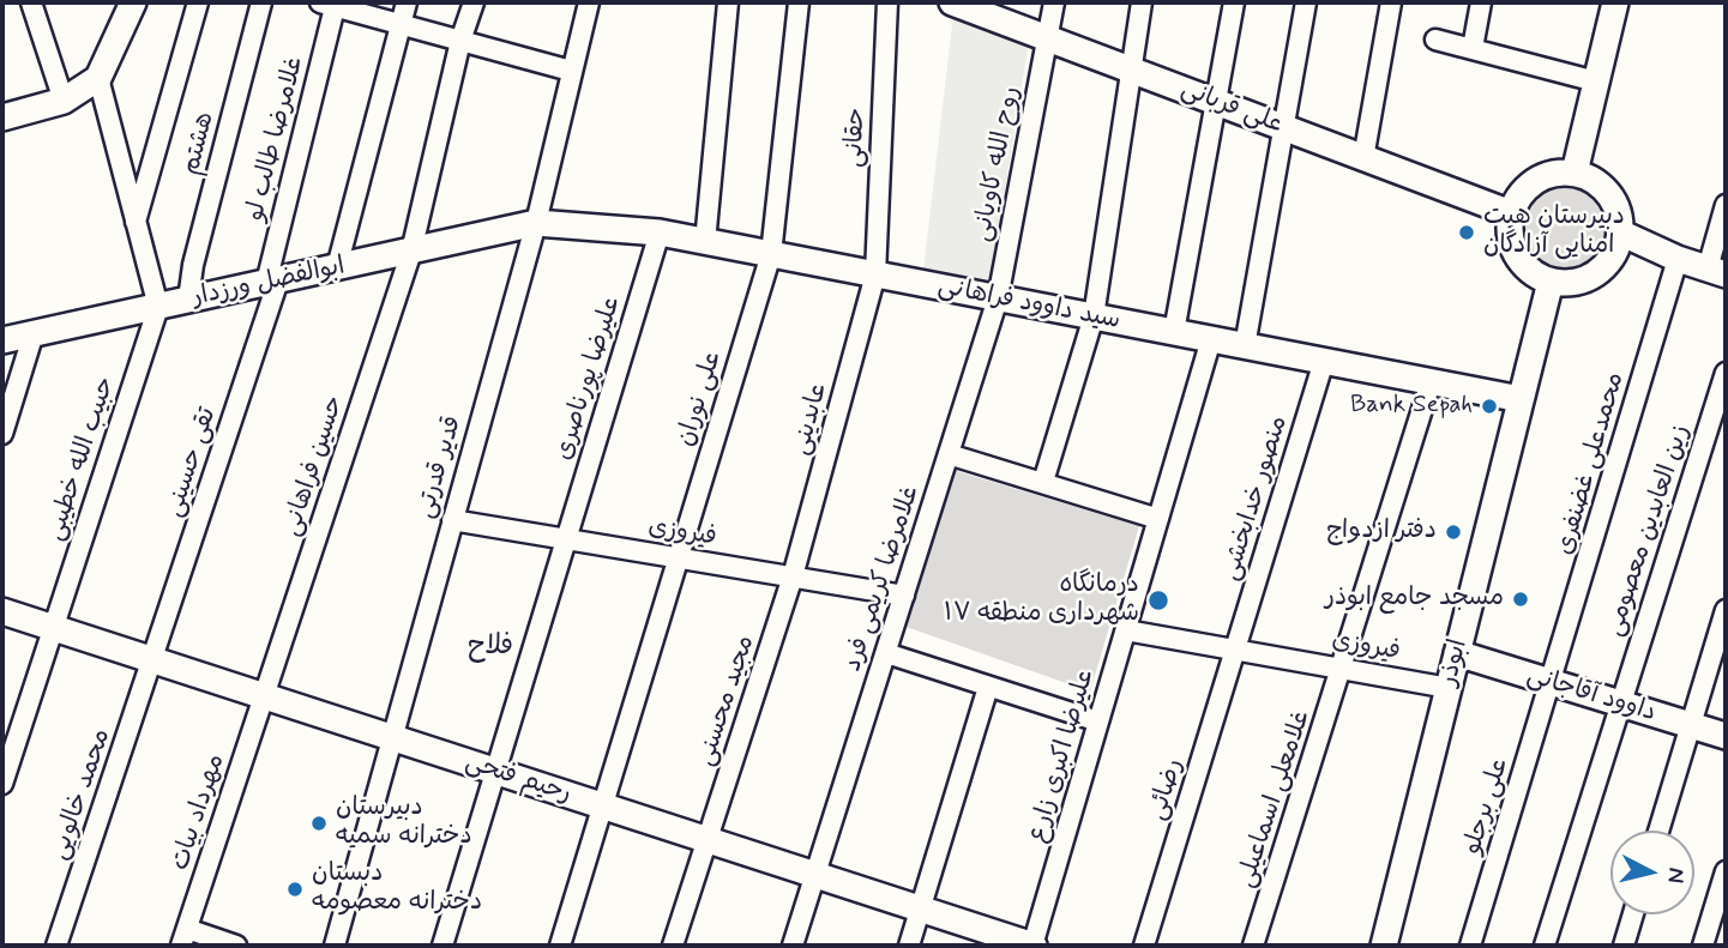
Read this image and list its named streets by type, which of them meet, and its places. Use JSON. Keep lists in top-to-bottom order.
{
  "streets": {
    "street": [
      "علی قربانی",
      "حقانی",
      "غلامرضا طالب لو",
      "هشتم",
      "روح الله کاویانی",
      "ابوالفضل ورزدار",
      "سید داوود فراهانی",
      "علیرضا پورناصری",
      "علی نوران",
      "عابدینی",
      "حبیب‌ الله خطیبی",
      "تقی حسینی",
      "محمدعلی غضنفری",
      "حسین فراهانی",
      "قدیر قدرتی",
      "منصور خدابخشی",
      "زین العابدین معصومی",
      "فیروزی",
      "غلامرضا کریمی فرد",
      "ابوذر",
      "داوود آقاجانی",
      "مجید محسنی",
      "علیرضا اکبری زارع",
      "رحیم فتحی",
      "رضائی",
      "محمد خالویی",
      "غلامعلی اسماعیلی",
      "علی برجلو",
      "مهرداد بیات"
    ]
  },
  "crossings": [
    ["علی قربانی", "روح الله کاویانی"],
    ["علی قربانی", "ابوذر"],
    ["حقانی", "سید داوود فراهانی"],
    ["حقانی", "عابدینی"],
    ["غلامرضا طالب لو", "ابوالفضل ورزدار"],
    ["غلامرضا طالب لو", "تقی حسینی"],
    ["هشتم", "ابوالفضل ورزدار"],
    ["روح الله کاویانی", "سید داوود فراهانی"],
    ["روح الله کاویانی", "غلامرضا کریمی فرد"],
    ["ابوالفضل ورزدار", "سید داوود فراهانی"],
    ["ابوالفضل ورزدار", "حبیب‌ الله خطیبی"],
    ["ابوالفضل ورزدار", "تقی حسینی"],
    ["ابوالفضل ورزدار", "حسین فراهانی"],
    ["ابوالفضل ورزدار", "قدیر قدرتی"],
    ["سید داوود فراهانی", "علیرضا پورناصری"],
    ["سید داوود فراهانی", "علی نوران"],
    ["سید داوود فراهانی", "عابدینی"],
    ["سید داوود فراهانی", "قدیر قدرتی"],
    ["سید داوود فراهانی", "منصور خدابخشی"],
    ["سید داوود فراهانی", "غلامرضا کریمی فرد"],
    ["سید داوود فراهانی", "ابوذر"],
    ["سید داوود فراهانی", "علیرضا اکبری زارع"],
    ["سید داوود فراهانی", "غلامعلی اسماعیلی"],
    ["علیرضا پورناصری", "فیروزی"],
    ["علیرضا پورناصری", "رحیم فتحی"],
    ["علی نوران", "فیروزی"],
    ["علی نوران", "رحیم فتحی"],
    ["عابدینی", "فیروزی"],
    ["عابدینی", "مجید محسنی"],
    ["حبیب‌ الله خطیبی", "رحیم فتحی"],
    ["تقی حسینی", "رحیم فتحی"],
    ["تقی حسینی", "محمد خالویی"],
    ["محمدعلی غضنفری", "داوود آقاجانی"],
    ["محمدعلی غضنفری", "علی برجلو"],
    ["حسین فراهانی", "رحیم فتحی"],
    ["حسین فراهانی", "مهرداد بیات"],
    ["قدیر قدرتی", "فیروزی"],
    ["قدیر قدرتی", "رحیم فتحی"],
    ["منصور خدابخشی", "فیروزی"],
    ["منصور خدابخشی", "رضائی"],
    ["زین العابدین معصومی", "داوود آقاجانی"],
    ["فیروزی", "غلامرضا کریمی فرد"],
    ["فیروزی", "ابوذر"],
    ["فیروزی", "مجید محسنی"],
    ["فیروزی", "علیرضا اکبری زارع"],
    ["فیروزی", "رضائی"],
    ["فیروزی", "غلامعلی اسماعیلی"],
    ["غلامرضا کریمی فرد", "رحیم فتحی"],
    ["ابوذر", "داوود آقاجانی"],
    ["داوود آقاجانی", "علی برجلو"],
    ["مجید محسنی", "رحیم فتحی"],
    ["علیرضا اکبری زارع", "رحیم فتحی"],
    ["رحیم فتحی", "محمد خالویی"],
    ["رحیم فتحی", "مهرداد بیات"]
  ],
  "districts": ["فلاح"],
  "places": [
    "دبیرستان هیت امنایی آزادگان",
    "Bank Sepah",
    "دفتر ازدواج",
    "مسجد جامع ابوذر",
    "درمانگاه شهرداری منطقه ۱۷",
    "دبیرستان دخترانه سمیه",
    "دبستان دخترانه معصومه"
  ],
  "north": "right"
}
